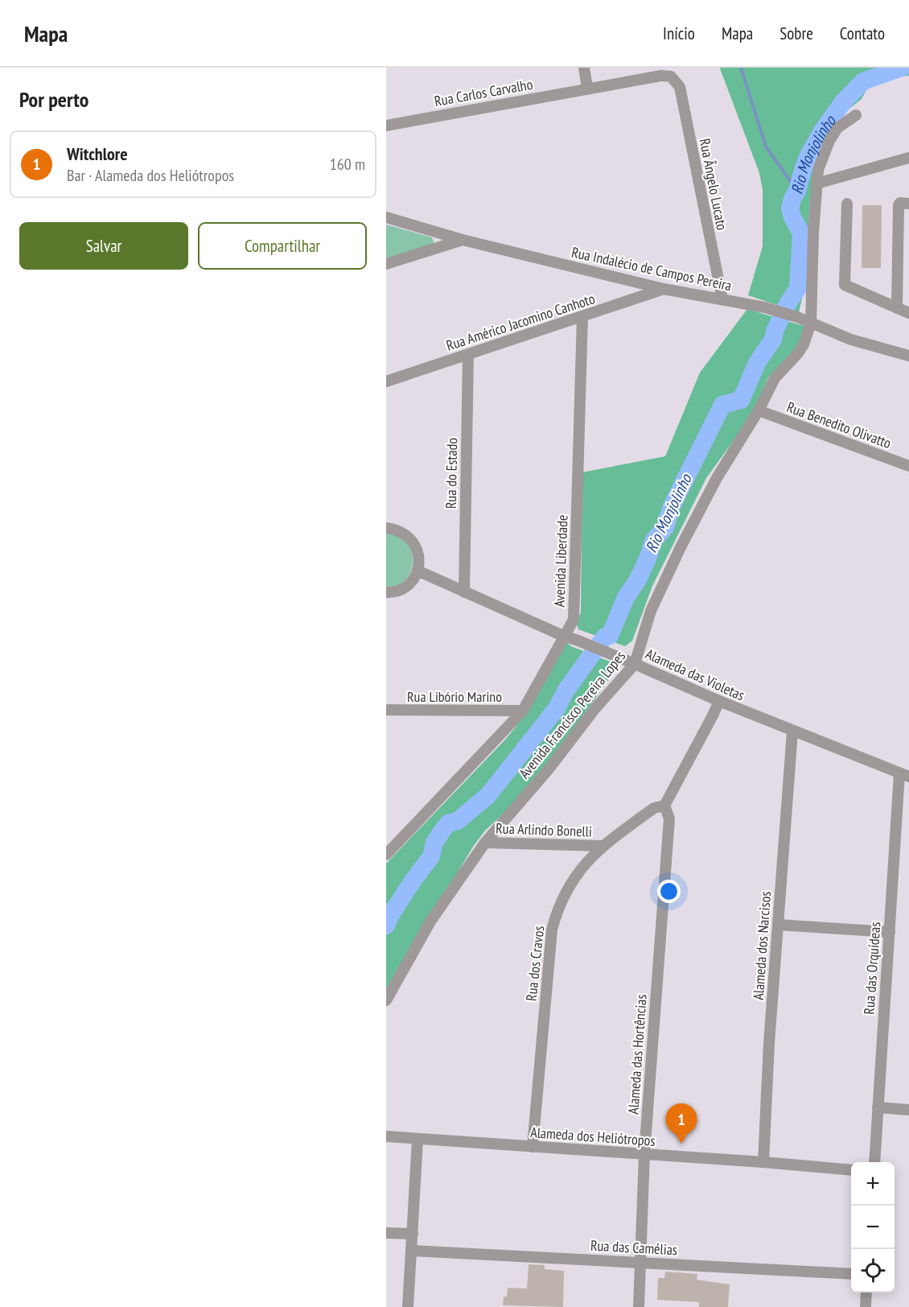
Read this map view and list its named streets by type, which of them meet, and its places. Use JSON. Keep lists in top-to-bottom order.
{
  "streets": {
    "street": [
      "Rua Carlos Carvalho",
      "Rua Ângelo Lucato",
      "Rua Indalécio de Campos Pereira",
      "Rua Américo Jacomino Canhoto",
      "Rua Benedito Olivatto",
      "Rua do Estado",
      "Avenida Liberdade",
      "Alameda das Violetas",
      "Rua Libório Marino",
      "Avenida Francisco Pereira Lopes",
      "Rua Arlindo Bonelli",
      "Alameda dos Narcisos",
      "Rua dos Cravos",
      "Rua das Orquídeas",
      "Alameda das Hortências",
      "Alameda dos Heliótropos",
      "Rua das Camélias"
    ]
  },
  "crossings": [
    ["Rua Carlos Carvalho", "Rua Ângelo Lucato"],
    ["Rua Ângelo Lucato", "Rua Indalécio de Campos Pereira"],
    ["Rua Indalécio de Campos Pereira", "Rua Américo Jacomino Canhoto"],
    ["Rua Indalécio de Campos Pereira", "Avenida Francisco Pereira Lopes"],
    ["Rua Américo Jacomino Canhoto", "Rua do Estado"],
    ["Rua Américo Jacomino Canhoto", "Avenida Liberdade"],
    ["Rua Benedito Olivatto", "Avenida Francisco Pereira Lopes"],
    ["Rua do Estado", "Alameda das Violetas"],
    ["Avenida Liberdade", "Alameda das Violetas"],
    ["Avenida Liberdade", "Rua Libório Marino"],
    ["Alameda das Violetas", "Avenida Francisco Pereira Lopes"],
    ["Alameda das Violetas", "Alameda dos Narcisos"],
    ["Alameda das Violetas", "Rua das Orquídeas"],
    ["Avenida Francisco Pereira Lopes", "Rua Arlindo Bonelli"],
    ["Rua Arlindo Bonelli", "Rua dos Cravos"],
    ["Alameda dos Narcisos", "Alameda dos Heliótropos"],
    ["Rua dos Cravos", "Alameda das Hortências"],
    ["Rua dos Cravos", "Alameda dos Heliótropos"],
    ["Alameda das Hortências", "Alameda dos Heliótropos"],
    ["Alameda das Hortências", "Rua das Camélias"]
  ],
  "water": ["Rio Monjolinho"],
  "page": {
    "header": "Mapa",
    "nav": [
      "Início",
      "Mapa",
      "Sobre",
      "Contato"
    ],
    "heading": "Por perto",
    "list": [
      {
        "mark": "1",
        "name": "Witchlore",
        "note": "Bar · Alameda dos Heliótropos",
        "value": "160 m"
      }
    ],
    "buttons": ["Salvar", "Compartilhar"],
    "pins": "1",
    "map_buttons": ["+", "−"]
  }
}
